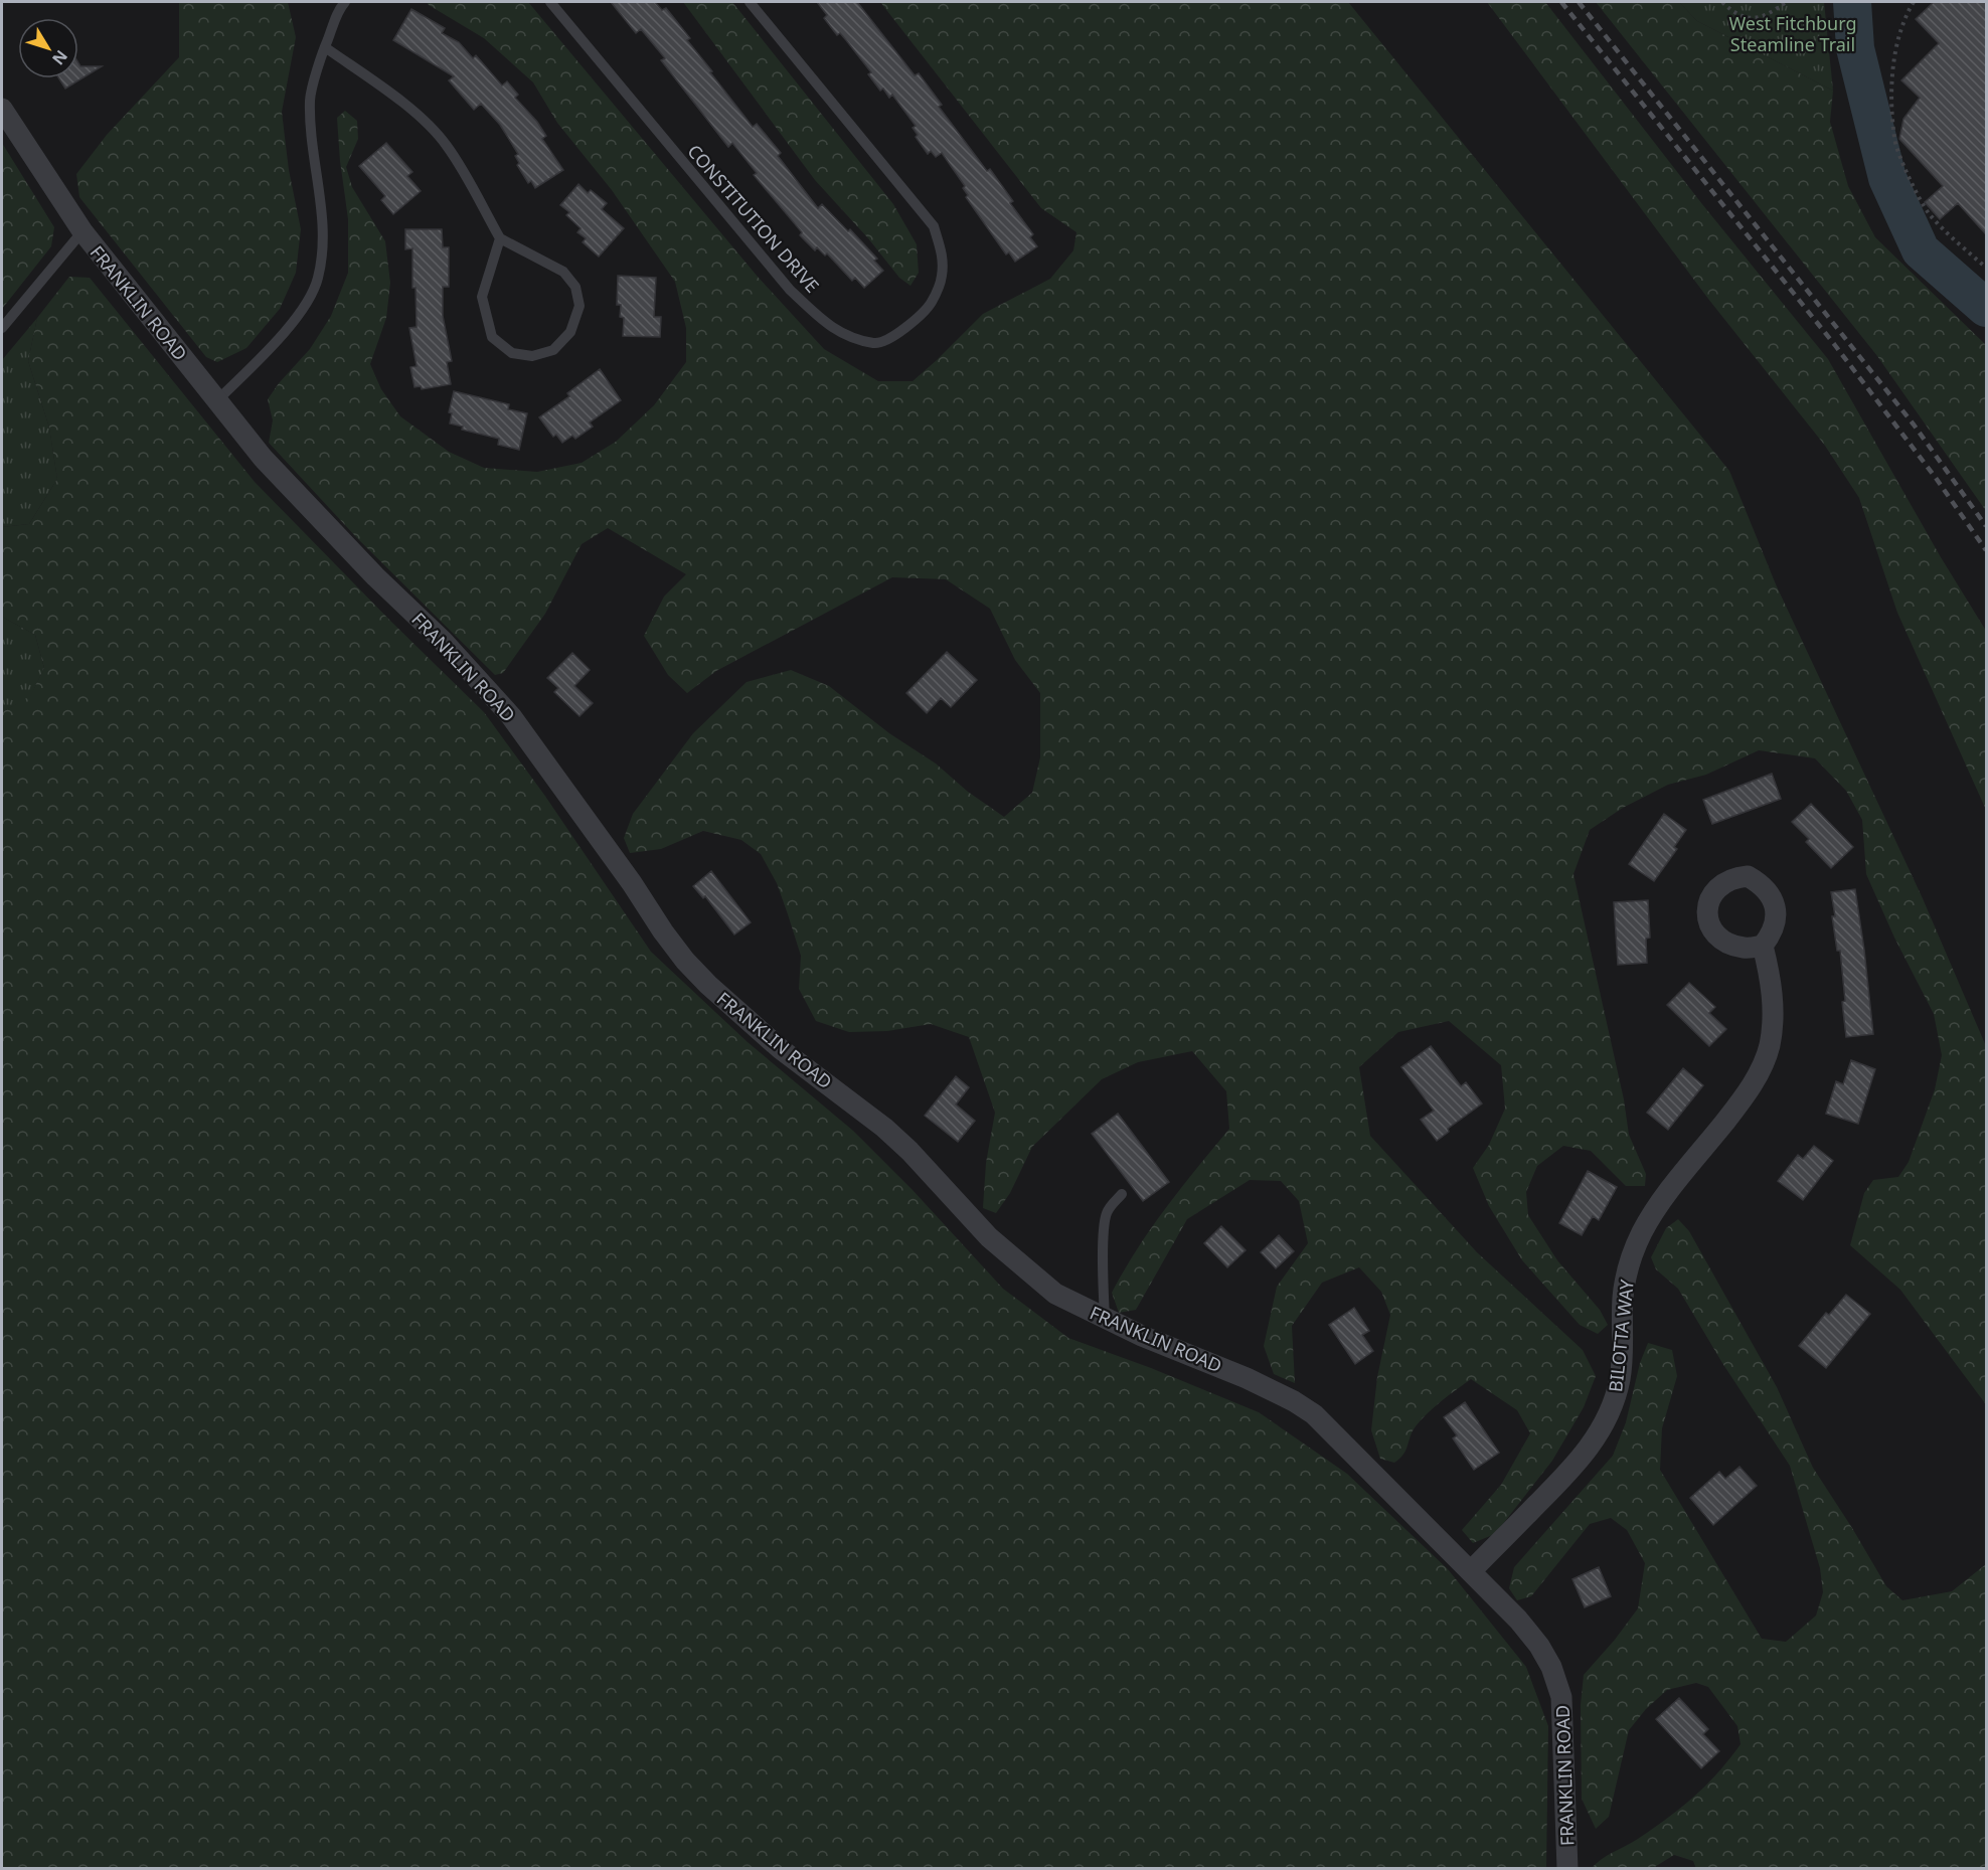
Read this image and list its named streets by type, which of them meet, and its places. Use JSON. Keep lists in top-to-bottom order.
{
  "streets": {
    "street": ["FRANKLIN ROAD", "BILOTTA WAY"],
    "lane": ["CONSTITUTION DRIVE"]
  },
  "crossings": [
    ["FRANKLIN ROAD", "BILOTTA WAY"]
  ],
  "parks": ["West Fitchburg Steamline Trail"],
  "north": "bottom right"
}
